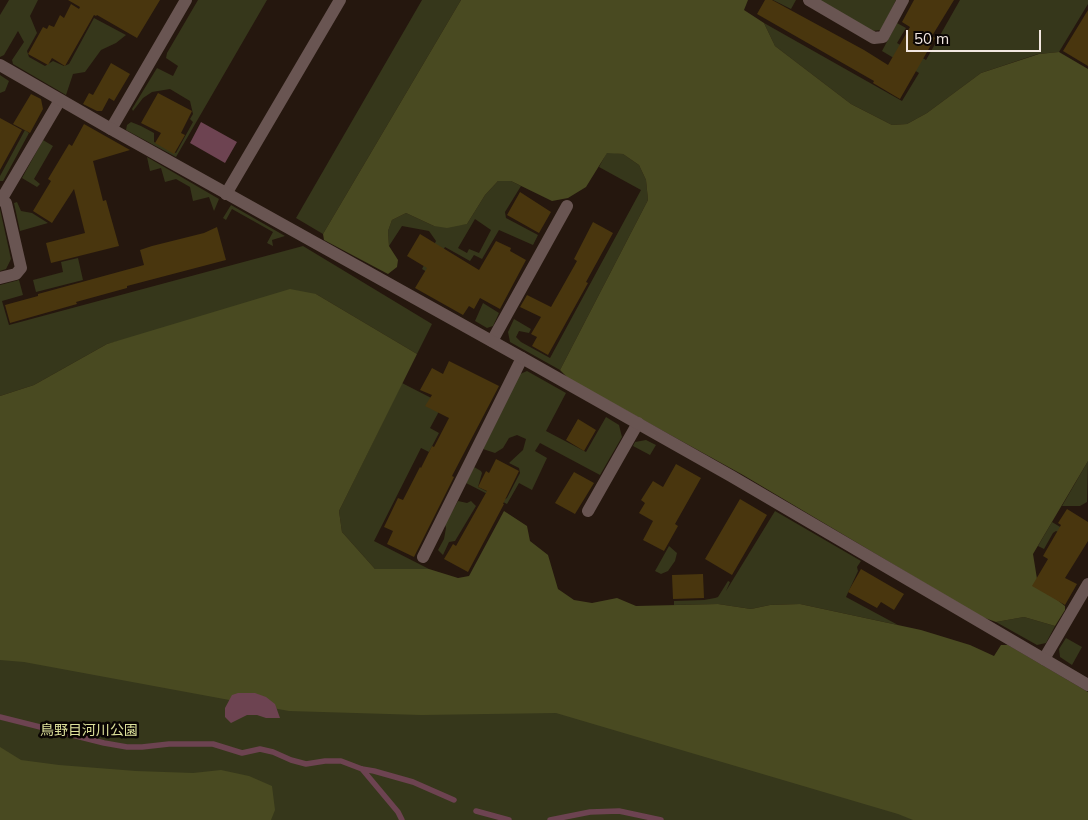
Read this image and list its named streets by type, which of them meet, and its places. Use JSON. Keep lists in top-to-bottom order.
{
  "parks": ["鳥野目河川公園"],
  "scale_bar": "50 m"
}
